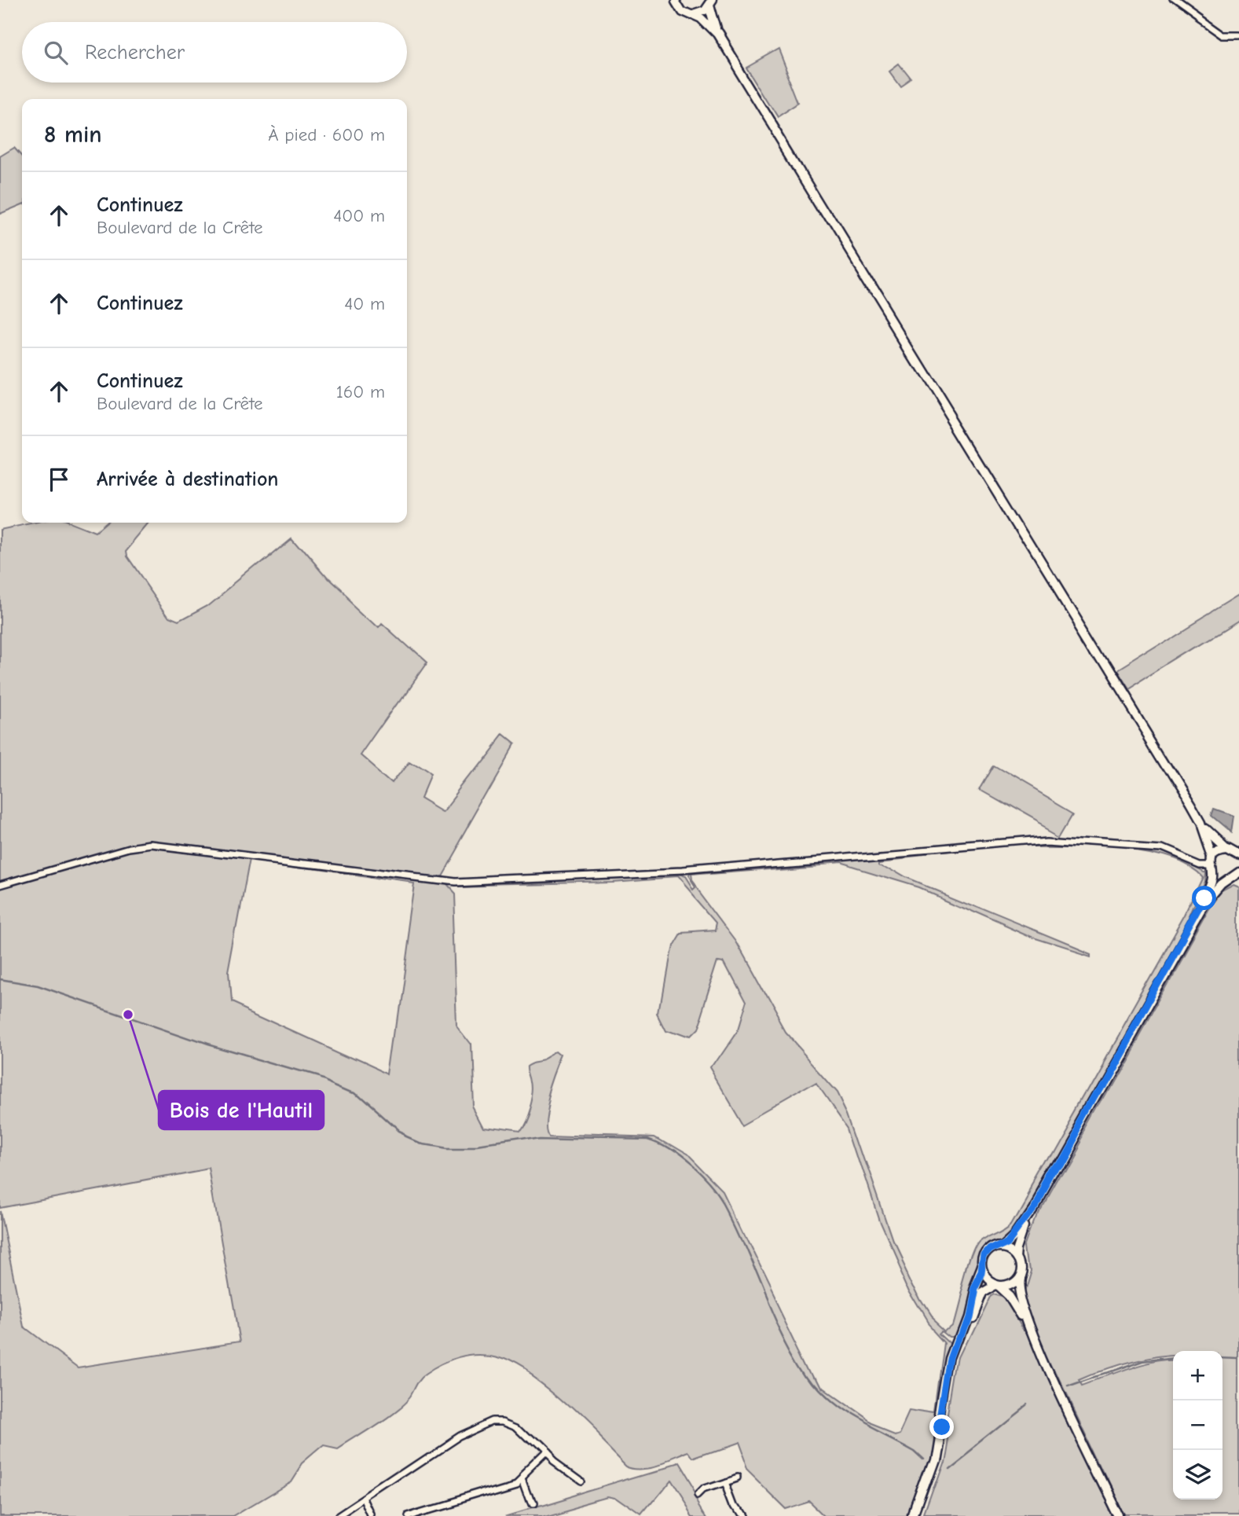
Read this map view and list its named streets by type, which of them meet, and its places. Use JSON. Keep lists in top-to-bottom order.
{
  "places": ["Bois de l'Hautil"],
  "page": {
    "search": "Rechercher",
    "heading": ["8 min", "À pied · 600 m"],
    "list": [
      ["Continuez", "Boulevard de la Crête", "400 m"],
      ["Continuez", "40 m"],
      ["Continuez", "Boulevard de la Crête", "160 m"],
      "Arrivée à destination"
    ],
    "map_buttons": ["+", "−"]
  }
}
